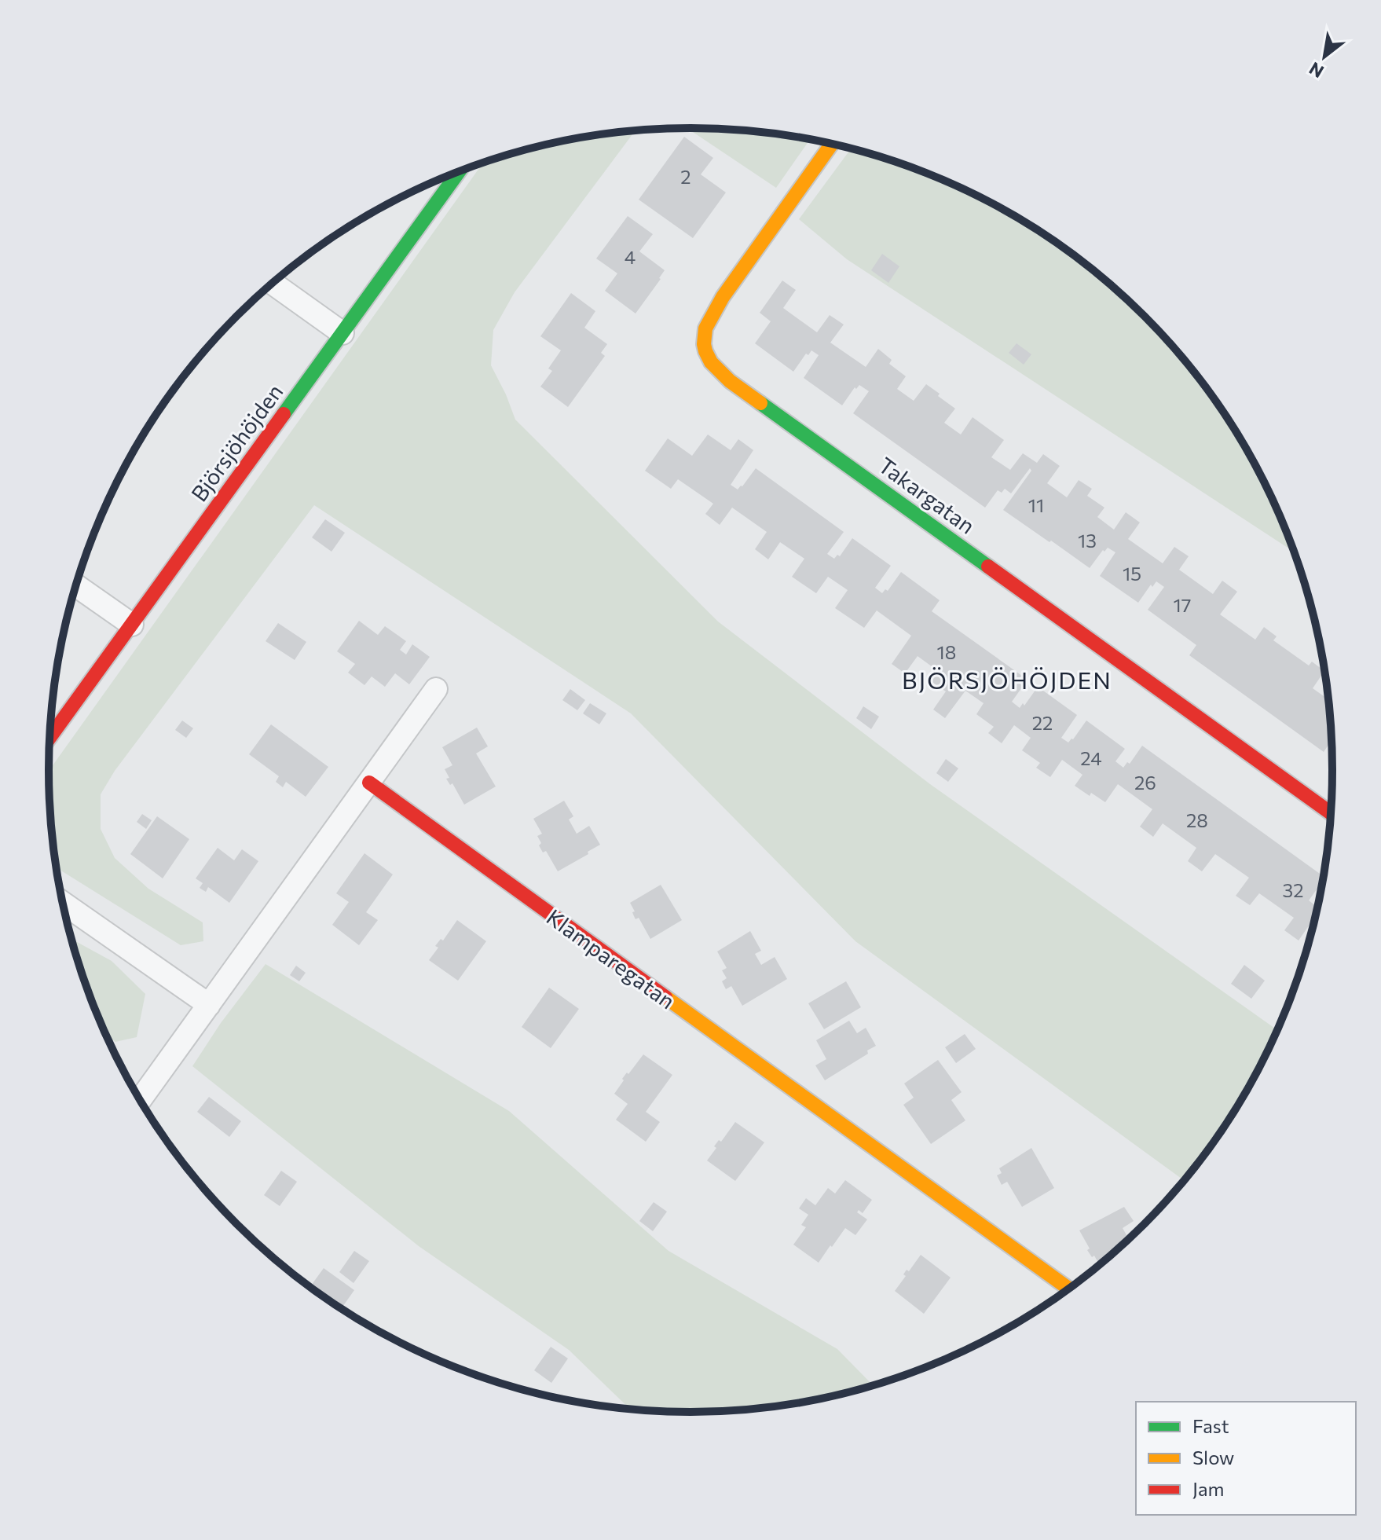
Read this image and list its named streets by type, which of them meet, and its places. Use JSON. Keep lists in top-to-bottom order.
{
  "streets": {
    "street": ["Björsjöhöjden", "Takargatan", "Klamparegatan"]
  },
  "districts": ["BJÖRSJÖHÖJDEN"],
  "house_numbers": [
    "2",
    "4",
    "11",
    "13",
    "15",
    "17",
    "18",
    "22",
    "24",
    "26",
    "28",
    "32"
  ],
  "legend": ["Fast", "Slow", "Jam"],
  "north": "bottom left"
}
